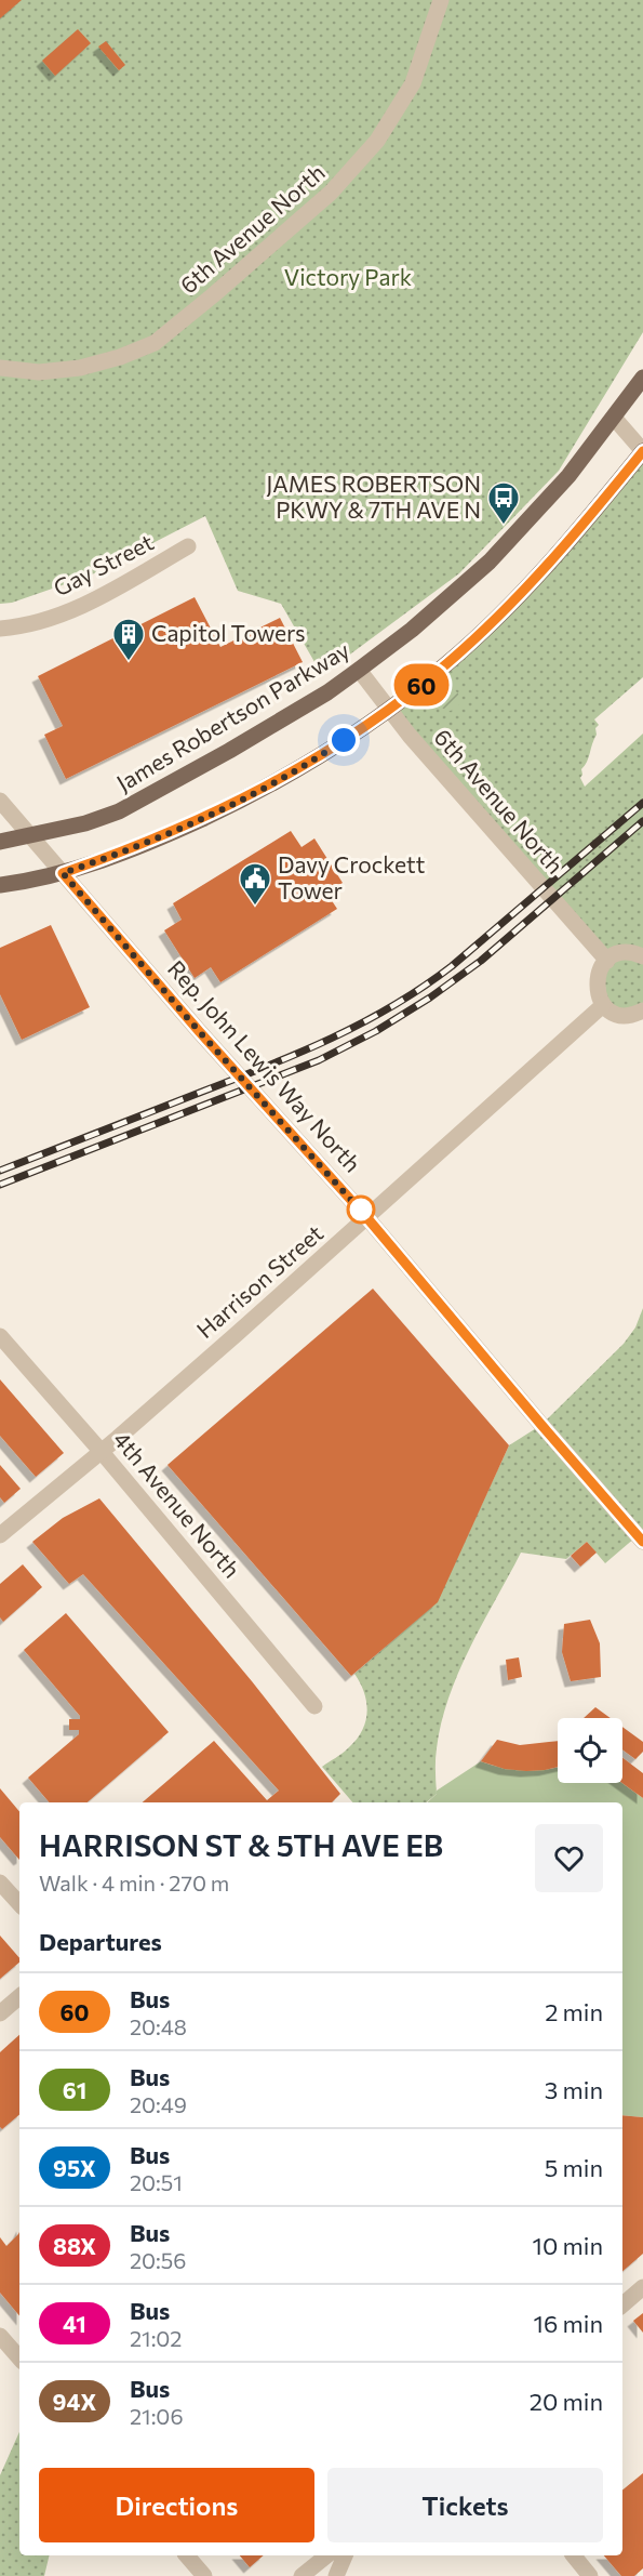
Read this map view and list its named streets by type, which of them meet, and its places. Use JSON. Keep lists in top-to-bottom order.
{
  "streets": {
    "main road": ["James Robertson Parkway"],
    "street": [
      "6th Avenue North",
      "Gay Street",
      "Rep. John Lewis Way North",
      "Harrison Street",
      "4th Avenue North"
    ]
  },
  "crossings": [
    ["6th Avenue North", "James Robertson Parkway"],
    ["James Robertson Parkway", "Rep. John Lewis Way North"],
    ["Rep. John Lewis Way North", "Harrison Street"],
    ["Harrison Street", "4th Avenue North"]
  ],
  "parks": ["Victory Park"],
  "places": {
    "bus stop": ["JAMES ROBERTSON PKWY & 7TH AVE N"],
    "building": ["Capitol Towers"],
    "public building": ["Davy Crockett Tower"]
  },
  "lines": ["bus line 60"],
  "page": {
    "on_map": "60",
    "heading": [
      ["HARRISON ST & 5TH AVE EB", "Walk · 4 min · 270 m"],
      "Departures"
    ],
    "list": [
      {
        "mark": "60",
        "name": "Bus",
        "note": "20:48",
        "value": "2 min"
      },
      {
        "mark": "61",
        "name": "Bus",
        "note": "20:49",
        "value": "3 min"
      },
      {
        "mark": "95X",
        "name": "Bus",
        "note": "20:51",
        "value": "5 min"
      },
      {
        "mark": "88X",
        "name": "Bus",
        "note": "20:56",
        "value": "10 min"
      },
      {
        "mark": "41",
        "name": "Bus",
        "note": "21:02",
        "value": "16 min"
      },
      {
        "mark": "94X",
        "name": "Bus",
        "note": "21:06",
        "value": "20 min"
      }
    ],
    "buttons": ["Directions", "Tickets"]
  }
}
